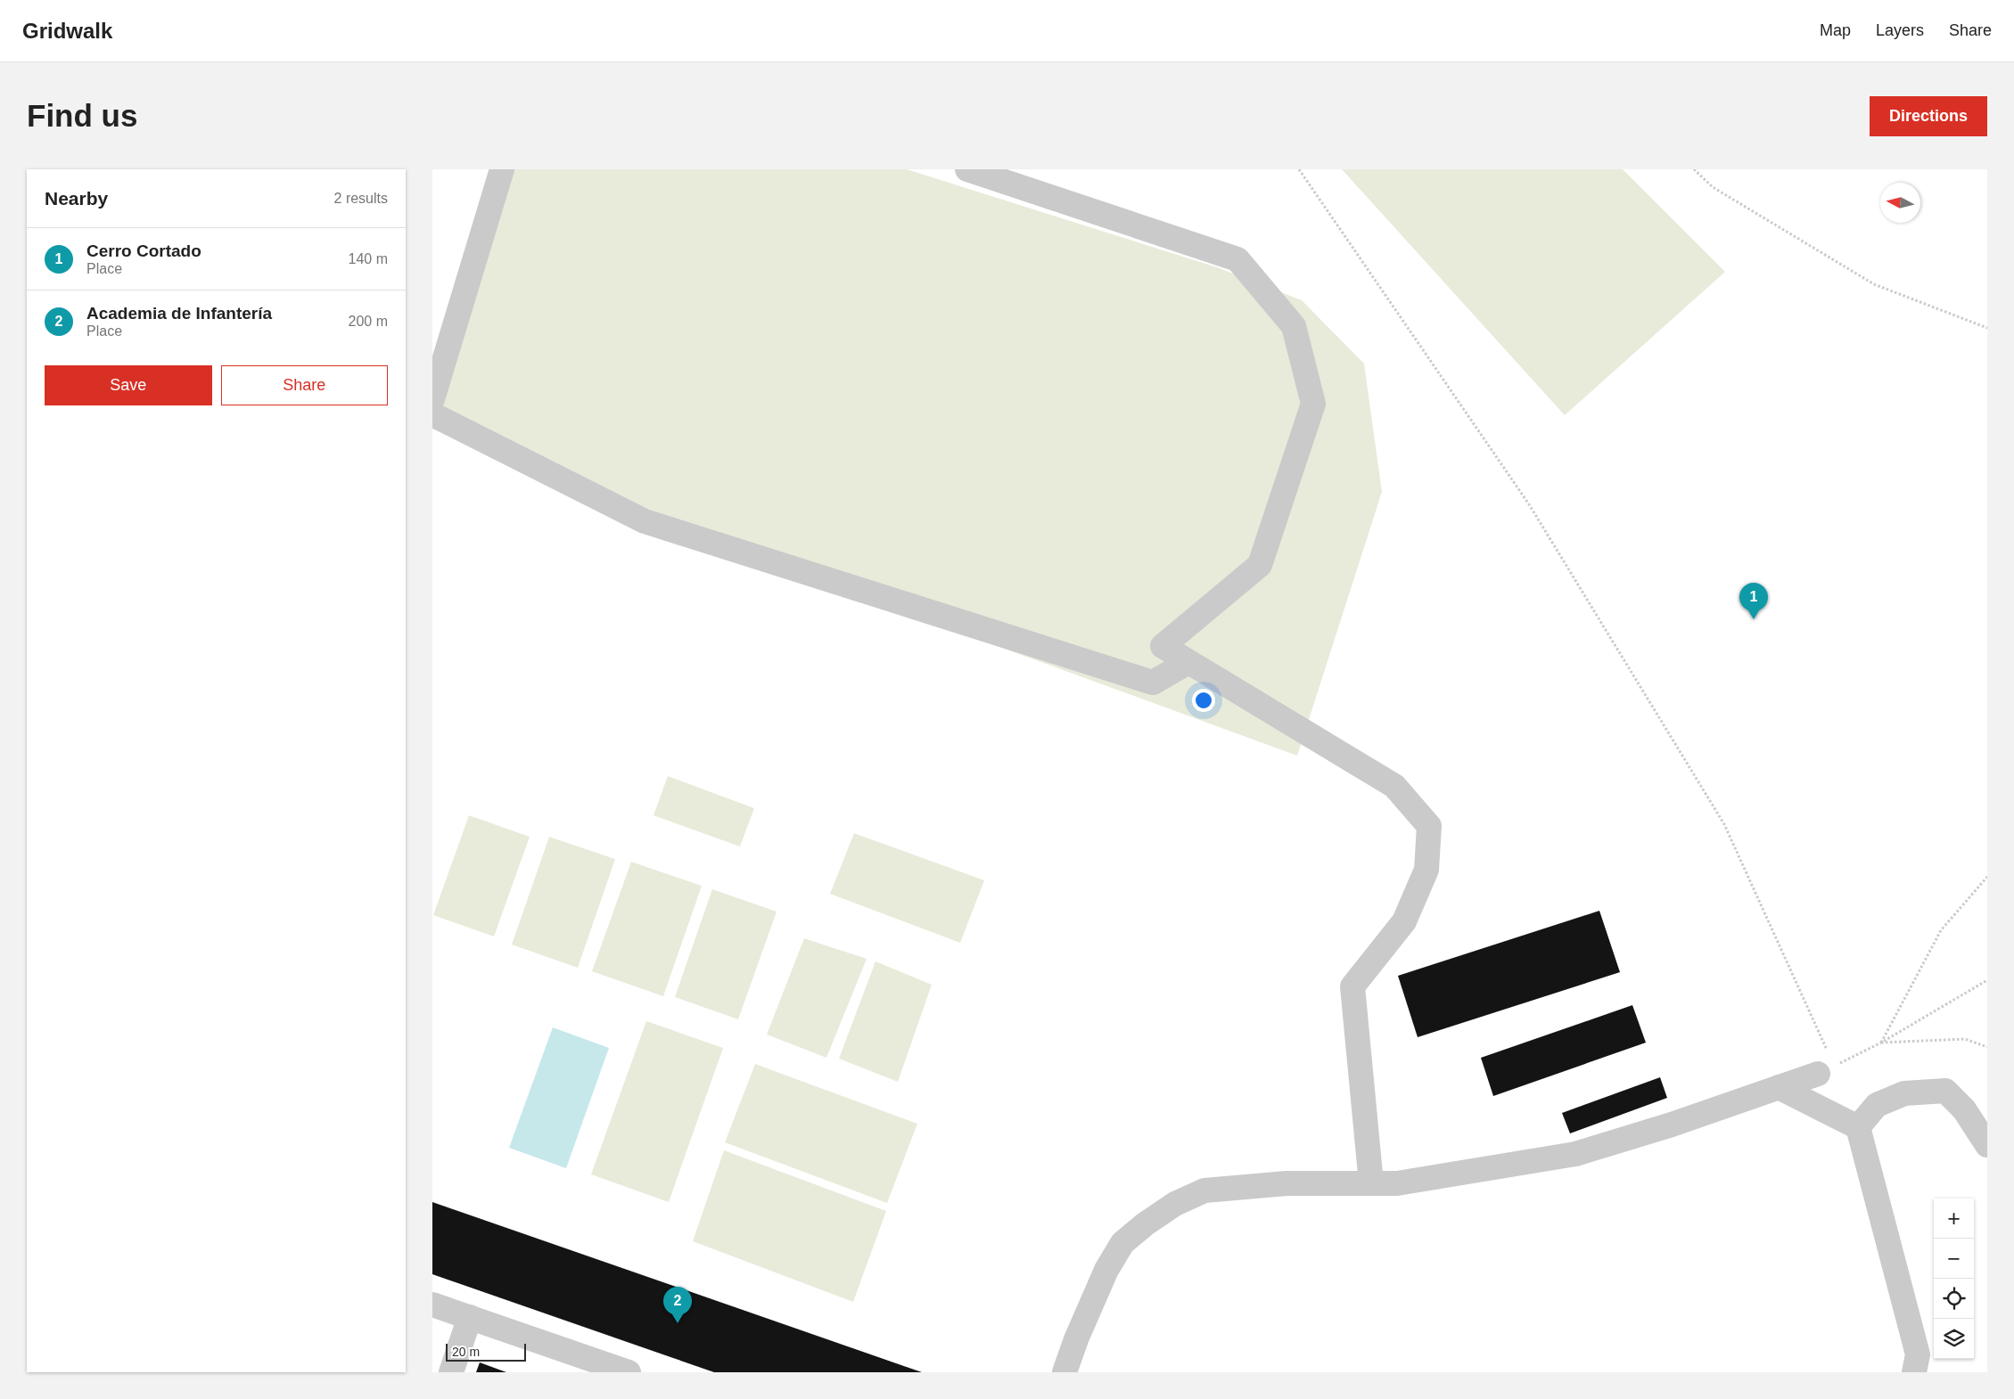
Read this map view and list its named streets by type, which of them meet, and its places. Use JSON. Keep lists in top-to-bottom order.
{
  "scale_bar": "20 m",
  "north": "left",
  "page": {
    "header": "Gridwalk",
    "nav": ["Map", "Layers", "Share"],
    "buttons": [
      "Directions",
      ["Save", "Share"]
    ],
    "title": "Find us",
    "heading": ["Nearby", "2 results"],
    "list": [
      {
        "mark": "1",
        "name": "Cerro Cortado",
        "note": "Place",
        "value": "140 m"
      },
      {
        "mark": "2",
        "name": "Academia de Infantería",
        "note": "Place",
        "value": "200 m"
      }
    ],
    "pins": ["1", "2"],
    "map_buttons": ["+", "−"],
    "scale": "20 m"
  }
}
